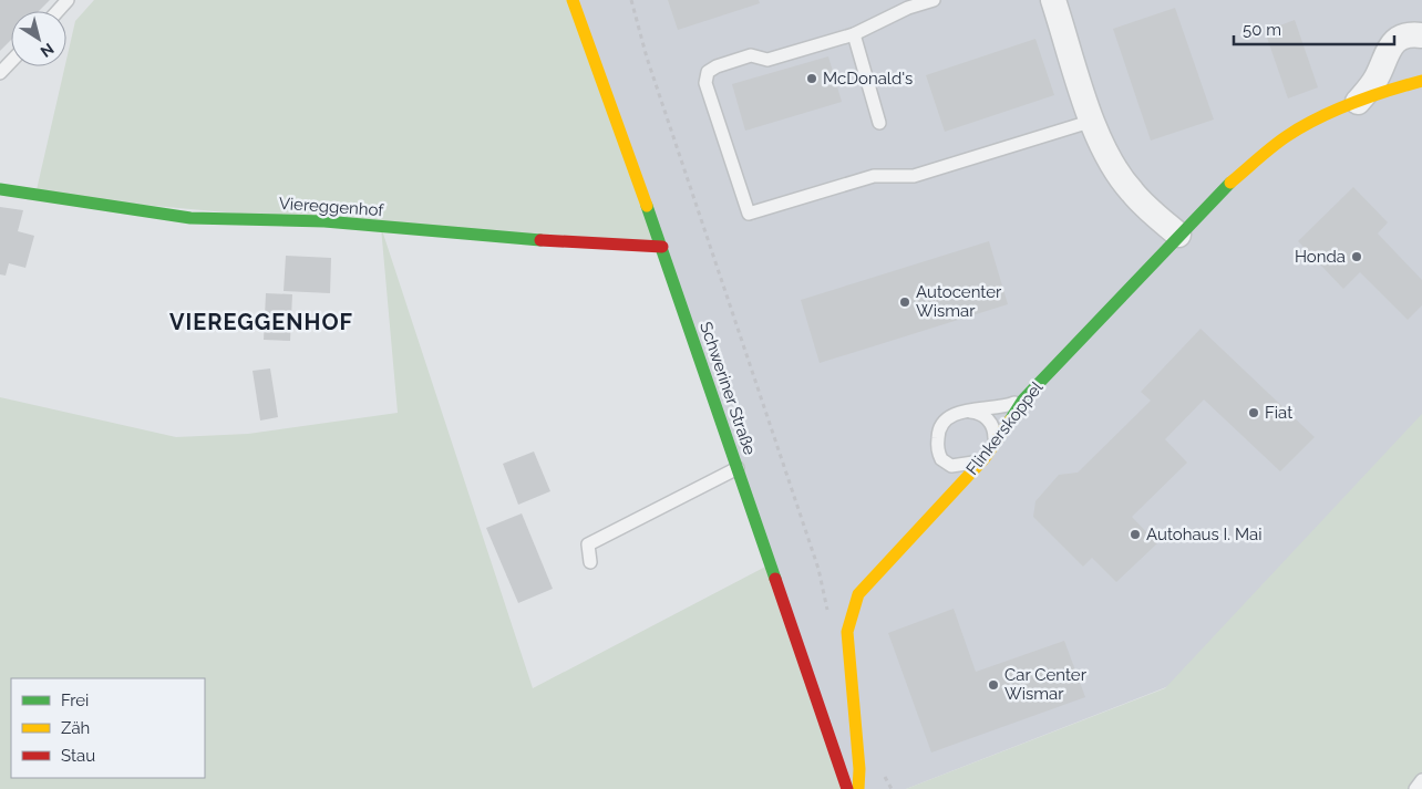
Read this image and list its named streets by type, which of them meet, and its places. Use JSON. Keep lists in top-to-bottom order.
{
  "streets": {
    "street": ["Viereggenhof", "Schweriner Straße", "Flinkerskoppel"]
  },
  "crossings": [
    ["Viereggenhof", "Schweriner Straße"]
  ],
  "districts": ["VIEREGGENHOF"],
  "places": [
    "McDonald's",
    "Honda",
    "Autocenter Wismar",
    "Fiat",
    "Autohaus I. Mai",
    "Car Center Wismar"
  ],
  "legend": ["Frei", "Zäh", "Stau"],
  "scale_bar": "50 m",
  "north": "bottom right"
}
